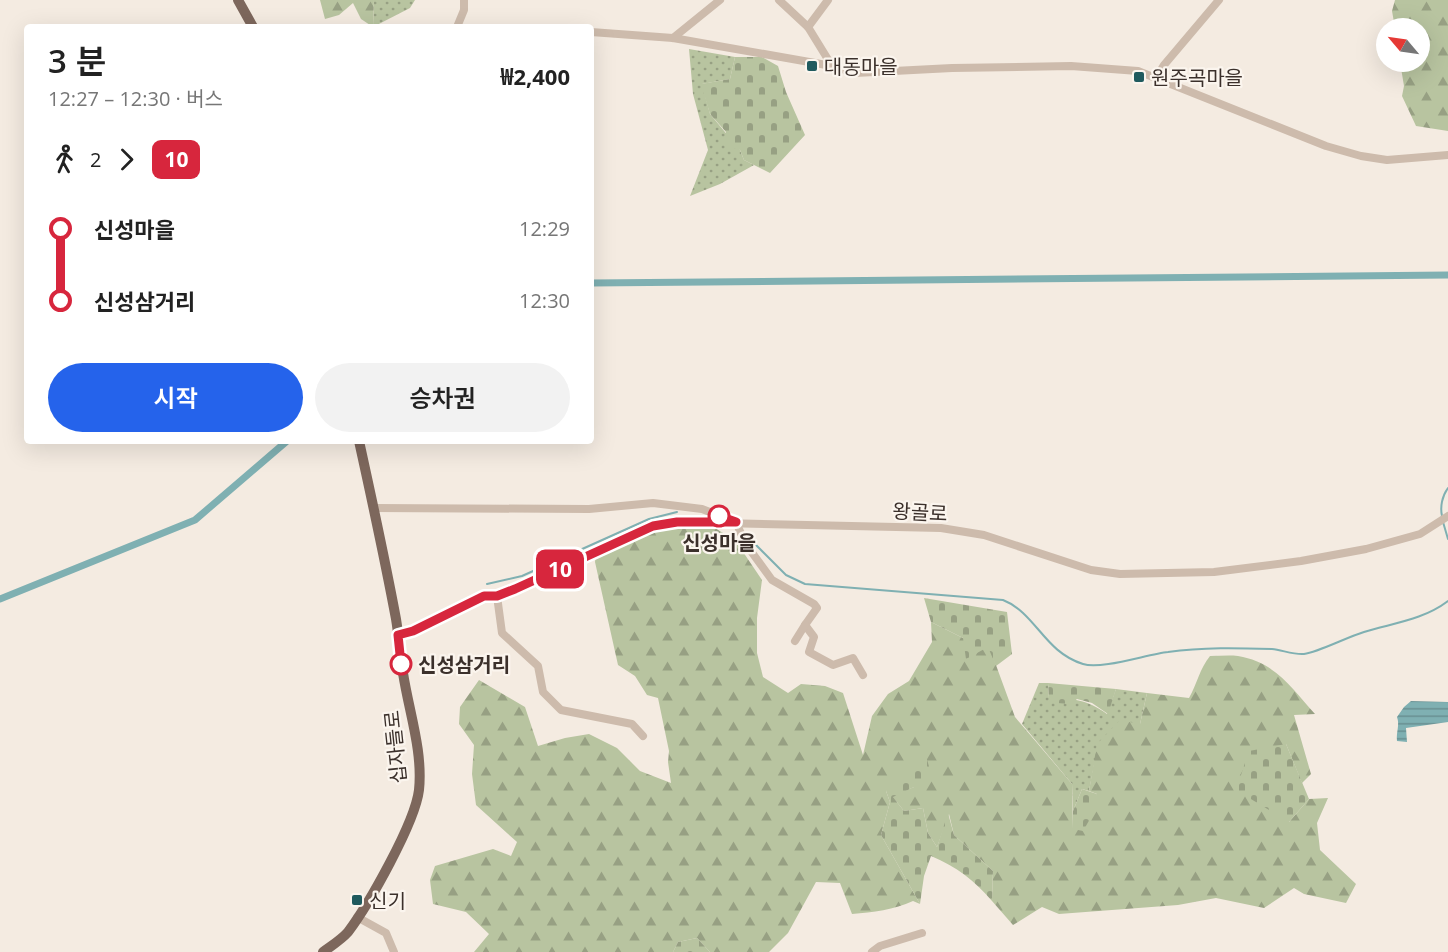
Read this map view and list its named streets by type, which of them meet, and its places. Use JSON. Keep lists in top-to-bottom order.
{
  "streets": {
    "main road": ["십자들로"],
    "street": ["왕골로"]
  },
  "crossings": [
    ["왕골로", "십자들로"]
  ],
  "places": {
    "transit": ["대동마을", "원주곡마을", "신기"],
    "other": ["신성마을", "신성삼거리"]
  },
  "lines": ["bus line 10"],
  "north": "top left",
  "page": {
    "on_map": "10",
    "heading": ["3 분", "12:27 – 12:30 · 버스", "₩2,400"],
    "legs": ["2", "10"],
    "list": [
      {
        "name": "신성마을",
        "value": "12:29"
      },
      {
        "name": "신성삼거리",
        "value": "12:30"
      }
    ],
    "buttons": ["시작", "승차권"]
  }
}
